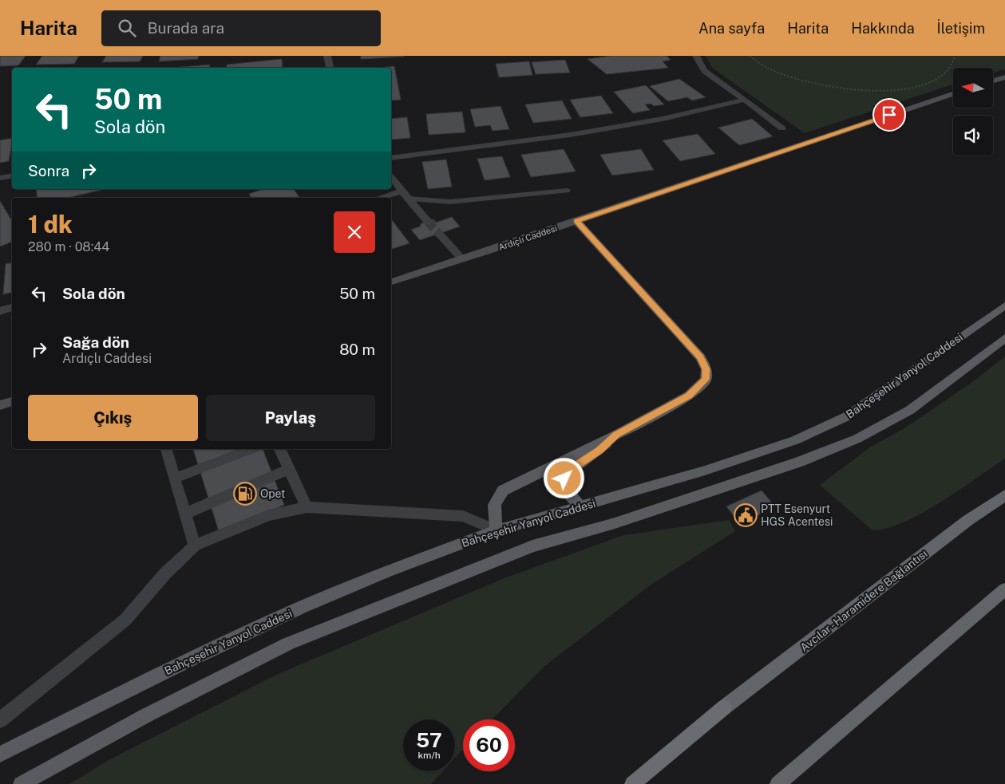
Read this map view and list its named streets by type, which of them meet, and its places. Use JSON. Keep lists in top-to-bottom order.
{
  "streets": {
    "highway": ["Avcılar - Haramidere Bağlantısı"],
    "main road": ["Ardıçlı Caddesi", "Bahçeşehir Yanyol Caddesi"]
  },
  "places": {
    "fuel station": ["Opet"],
    "public building": ["PTT Esenyurt HGS Acentesi"]
  },
  "north": "left",
  "page": {
    "header": "Harita",
    "search": "Burada ara",
    "nav": [
      "Ana sayfa",
      "Harita",
      "Hakkında",
      "İletişim"
    ],
    "turn": ["50 m", "Sola dön"],
    "then": "Sonra",
    "heading": ["1 dk", "280 m · 08:44"],
    "list": [
      {
        "name": "Sola dön",
        "value": "50 m"
      },
      {
        "name": "Sağa dön",
        "note": "Ardıçlı Caddesi",
        "value": "80 m"
      }
    ],
    "buttons": ["Çıkış", "Paylaş"],
    "speed": "57 km/h",
    "limit": "60"
  }
}
